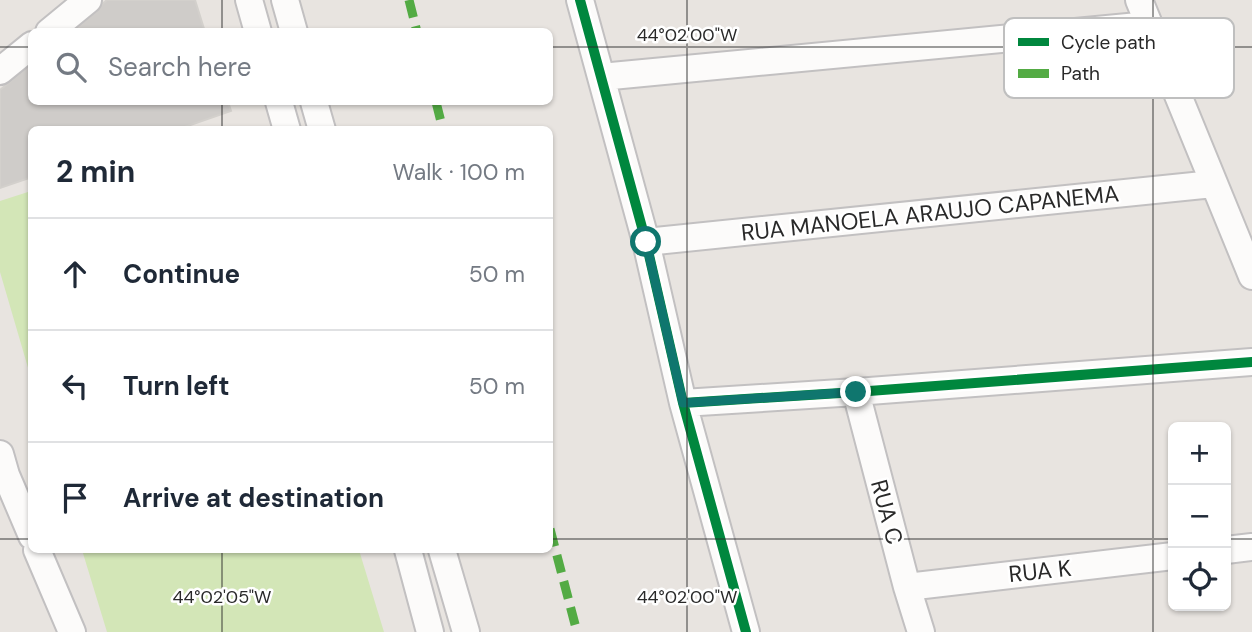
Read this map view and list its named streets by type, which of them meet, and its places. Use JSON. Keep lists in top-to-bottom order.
{
  "streets": {
    "street": ["RUA MANOELA ARAUJO CAPANEMA", "RUA C", "RUA K"]
  },
  "crossings": [
    ["RUA C", "RUA K"]
  ],
  "legend": ["Cycle path", "Path"],
  "page": {
    "search": "Search here",
    "heading": ["2 min", "Walk · 100 m"],
    "list": [
      ["Continue", "50 m"],
      ["Turn left", "50 m"],
      "Arrive at destination"
    ],
    "map_buttons": ["+", "−"]
  },
  "coordinates": ["44°02'00\"W", "44°02'05\"W"]
}
